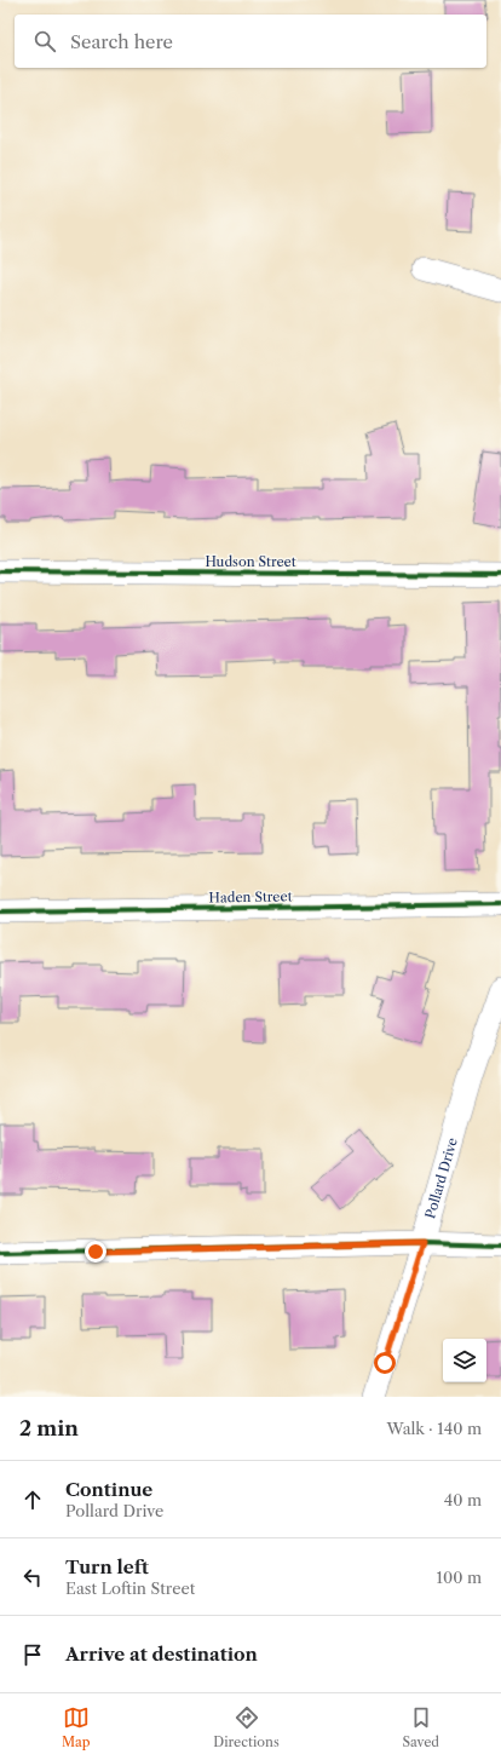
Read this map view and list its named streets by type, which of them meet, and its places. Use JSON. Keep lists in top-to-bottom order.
{
  "streets": {
    "street": ["Hudson Street", "Haden Street", "Pollard Drive"]
  },
  "page": {
    "search": "Search here",
    "heading": ["2 min", "Walk · 140 m"],
    "list": [
      ["Continue", "Pollard Drive", "40 m"],
      ["Turn left", "East Loftin Street", "100 m"],
      "Arrive at destination"
    ],
    "nav": ["Map", "Directions", "Saved"]
  }
}
